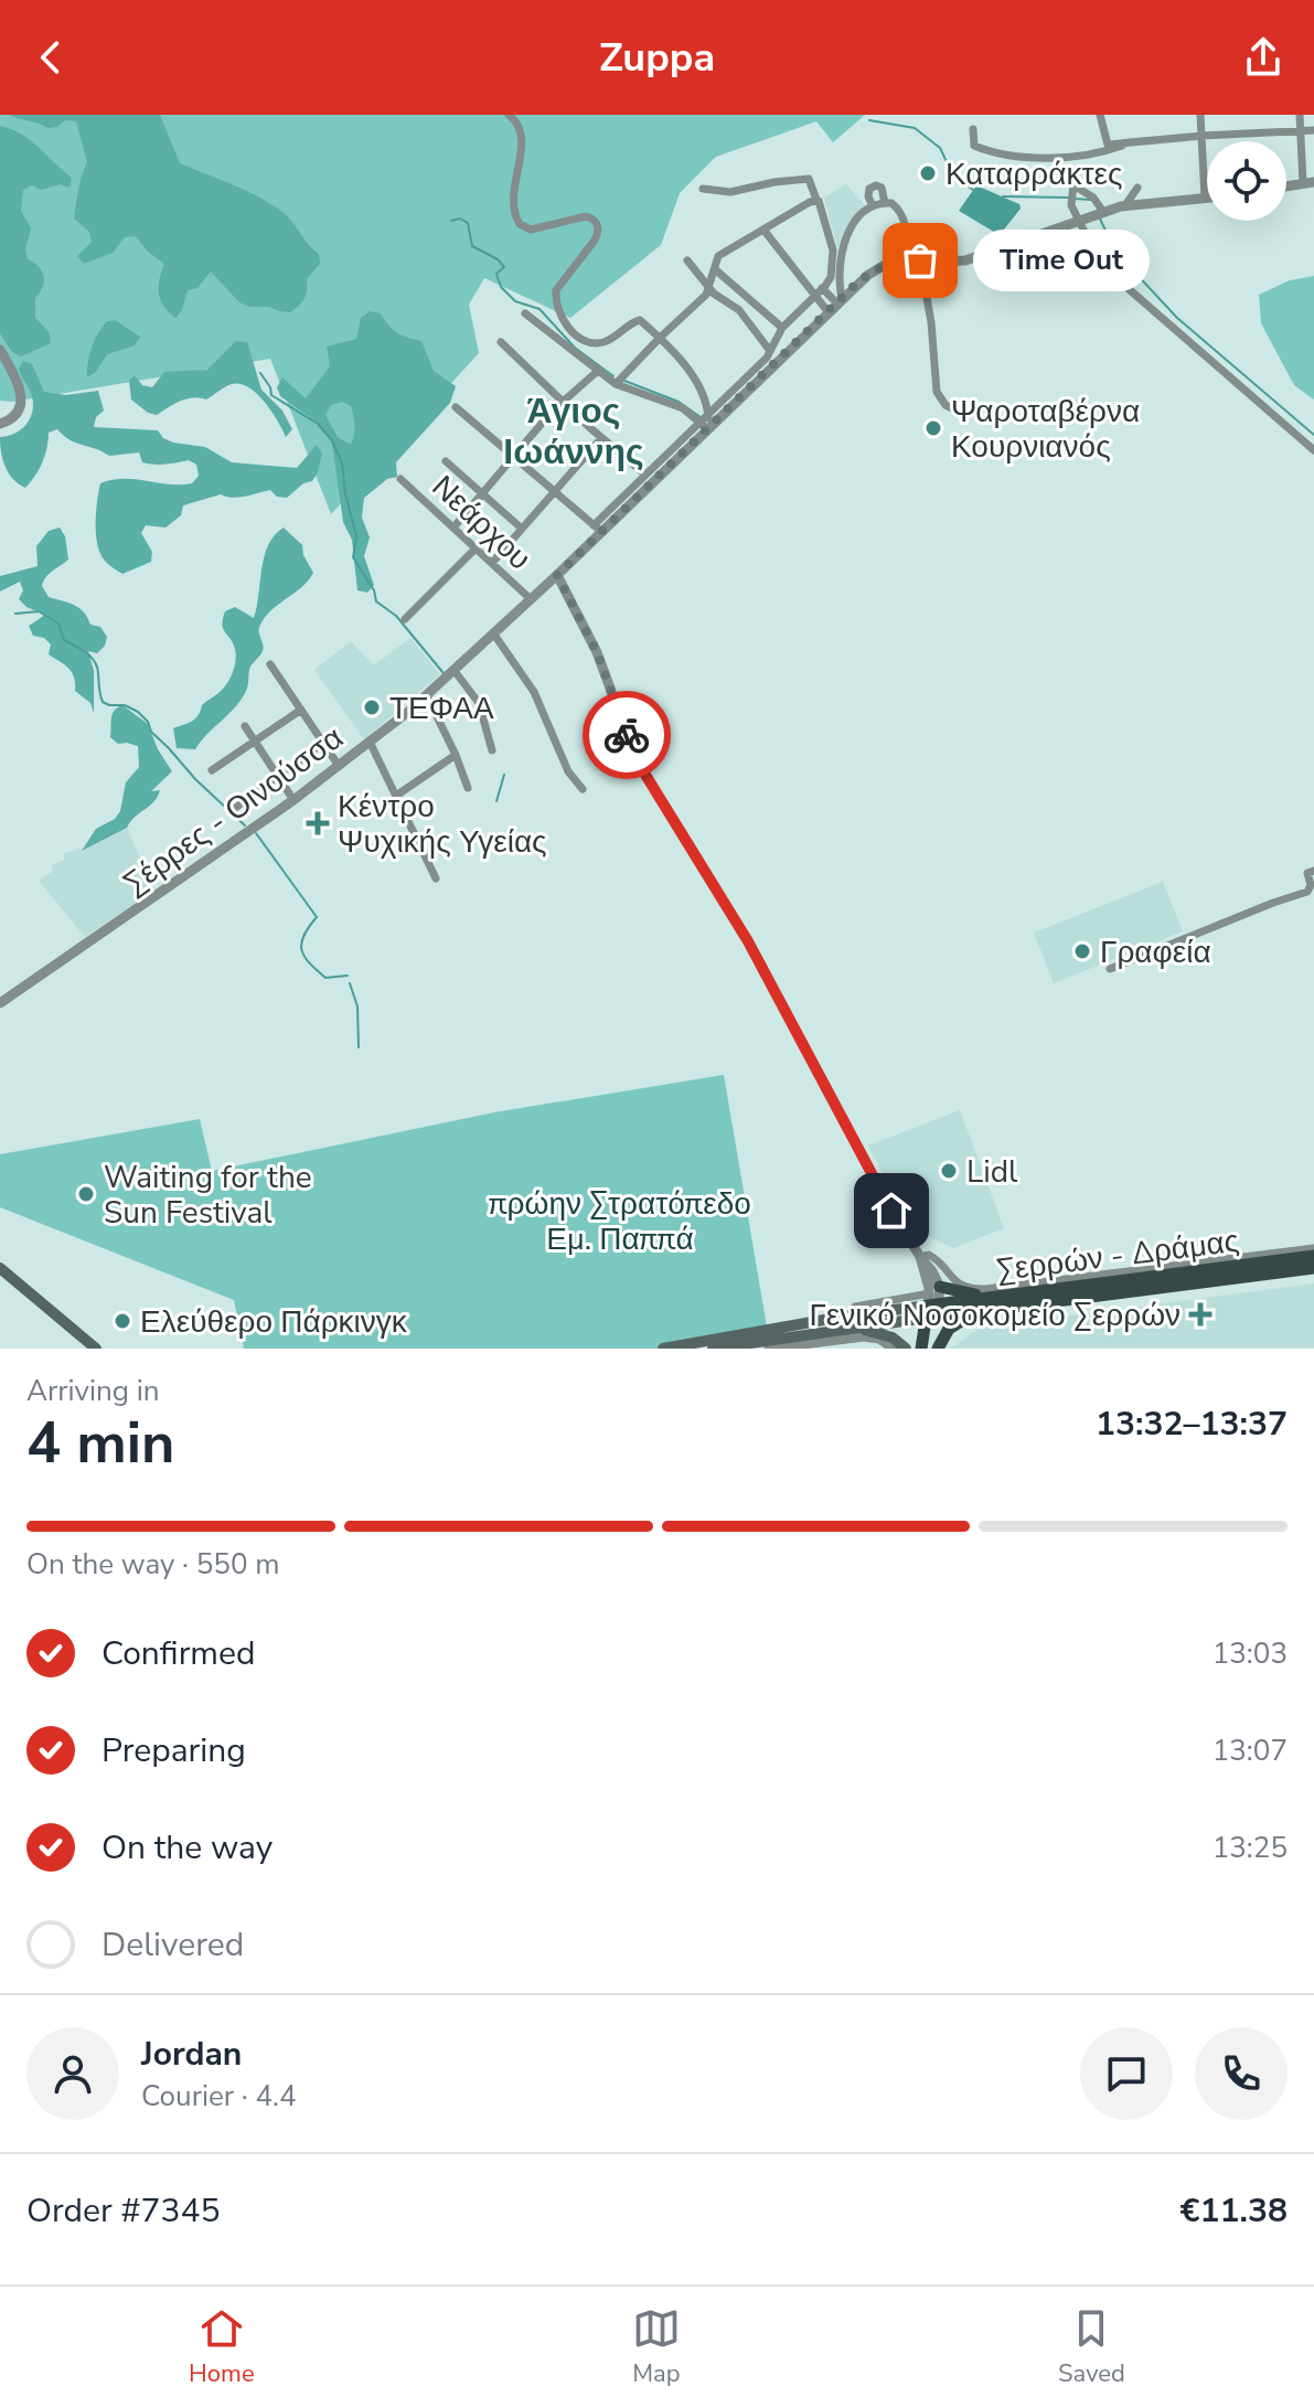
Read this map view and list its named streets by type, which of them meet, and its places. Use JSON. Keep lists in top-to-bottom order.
{
  "streets": {
    "main road": ["Σερρών - Δράμας"],
    "street": ["Νεάρχου", "Σέρρες - Οινούσσα"]
  },
  "crossings": [
    ["Νεάρχου", "Σέρρες - Οινούσσα"]
  ],
  "districts": ["Άγιος Ιωάννης"],
  "parks": ["πρώην Στρατόπεδο Εμ. Παππά"],
  "places": {
    "other": [
      "Καταρράκτες",
      "Time Out",
      "Ψαροταβέρνα Κουρνιανός",
      "ΤΕΦΑΑ",
      "Γραφεία",
      "Lidl",
      "Waiting for the Sun Festival",
      "Ελεύθερο Πάρκινγκ"
    ],
    "health": ["Κέντρο Ψυχικής Υγείας", "Γενικό Νοσοκομείο Σερρών"]
  },
  "page": {
    "header": "Zuppa",
    "bubble": "Time Out",
    "heading": ["4 min", "Arriving in", "13:32–13:37"],
    "panel": [
      "Jordan",
      "Courier · 4.4",
      "Order #7345",
      "€11.38"
    ],
    "bar": "On the way · 550 m",
    "list": [
      ["Confirmed", "13:03"],
      ["Preparing", "13:07"],
      ["On the way", "13:25"],
      "Delivered"
    ],
    "tabs": ["Home", "Map", "Saved"]
  }
}
